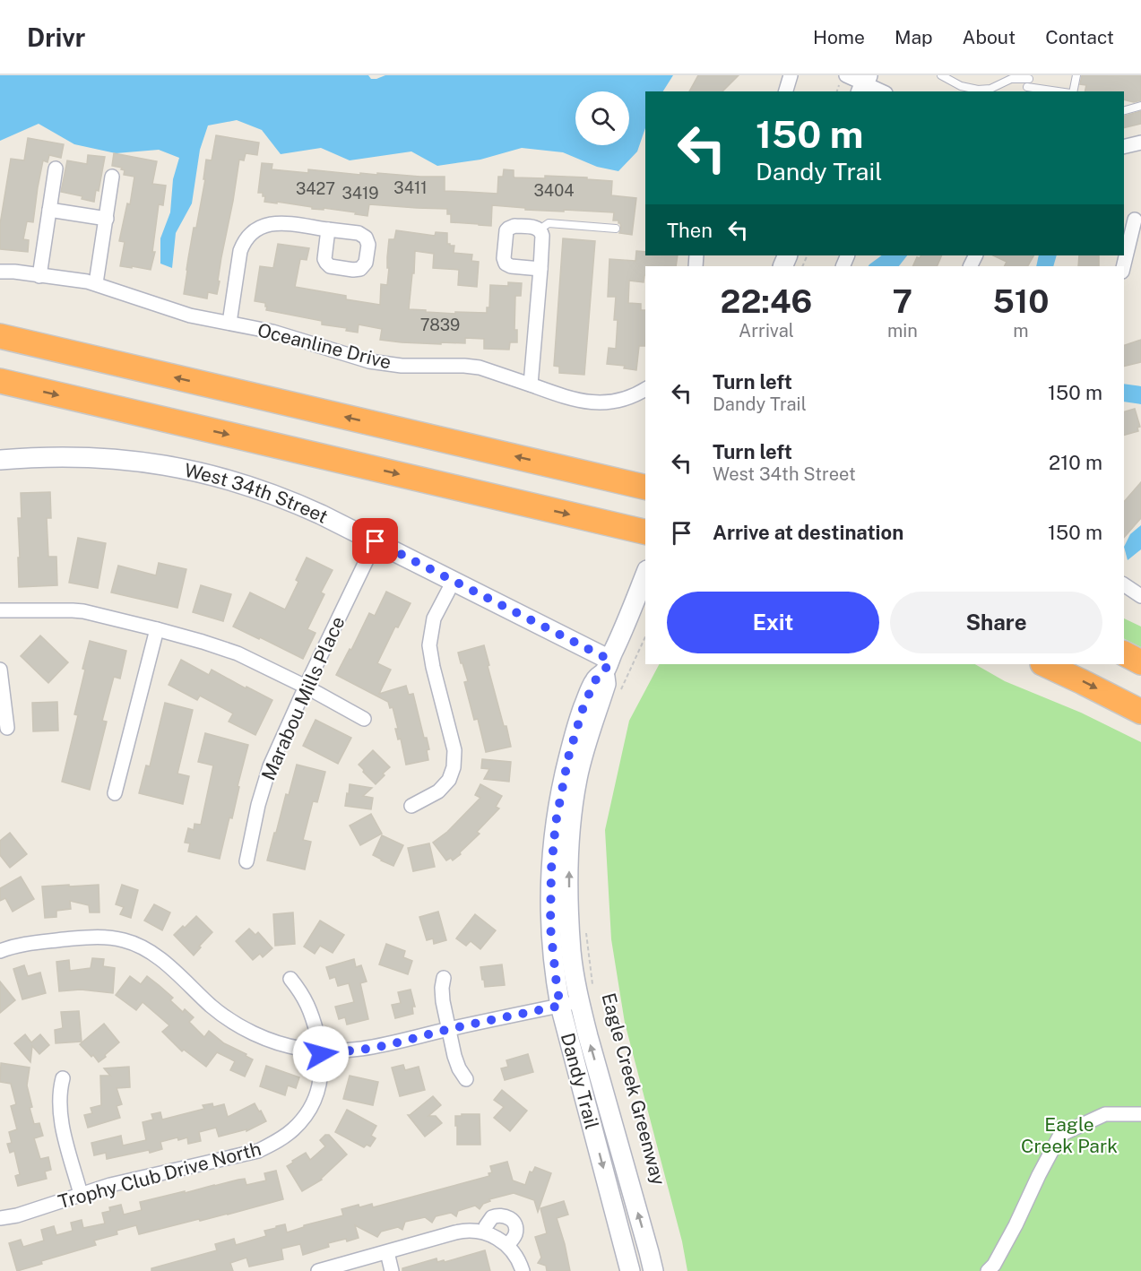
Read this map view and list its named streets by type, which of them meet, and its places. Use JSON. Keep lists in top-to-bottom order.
{
  "streets": {
    "main road": ["West 34th Street", "Dandy Trail"],
    "street": ["Oceanline Drive", "Marabou Mills Place", "Trophy Club Drive North"],
    "path": ["Eagle Creek Greenway"]
  },
  "crossings": [
    ["West 34th Street", "Marabou Mills Place"],
    ["West 34th Street", "Dandy Trail"]
  ],
  "parks": ["Eagle Creek Park"],
  "house_numbers": [
    "3411",
    "3427",
    "3404",
    "3419",
    "7839"
  ],
  "page": {
    "header": "Drivr",
    "nav": [
      "Home",
      "Map",
      "About",
      "Contact"
    ],
    "turn": ["150 m", "Dandy Trail"],
    "then": "Then",
    "eta": [
      "22:46",
      "Arrival",
      "7",
      "min",
      "510",
      "m"
    ],
    "list": [
      {
        "name": "Turn left",
        "note": "Dandy Trail",
        "value": "150 m"
      },
      {
        "name": "Turn left",
        "note": "West 34th Street",
        "value": "210 m"
      },
      {
        "name": "Arrive at destination",
        "value": "150 m"
      }
    ],
    "buttons": ["Exit", "Share"]
  }
}
